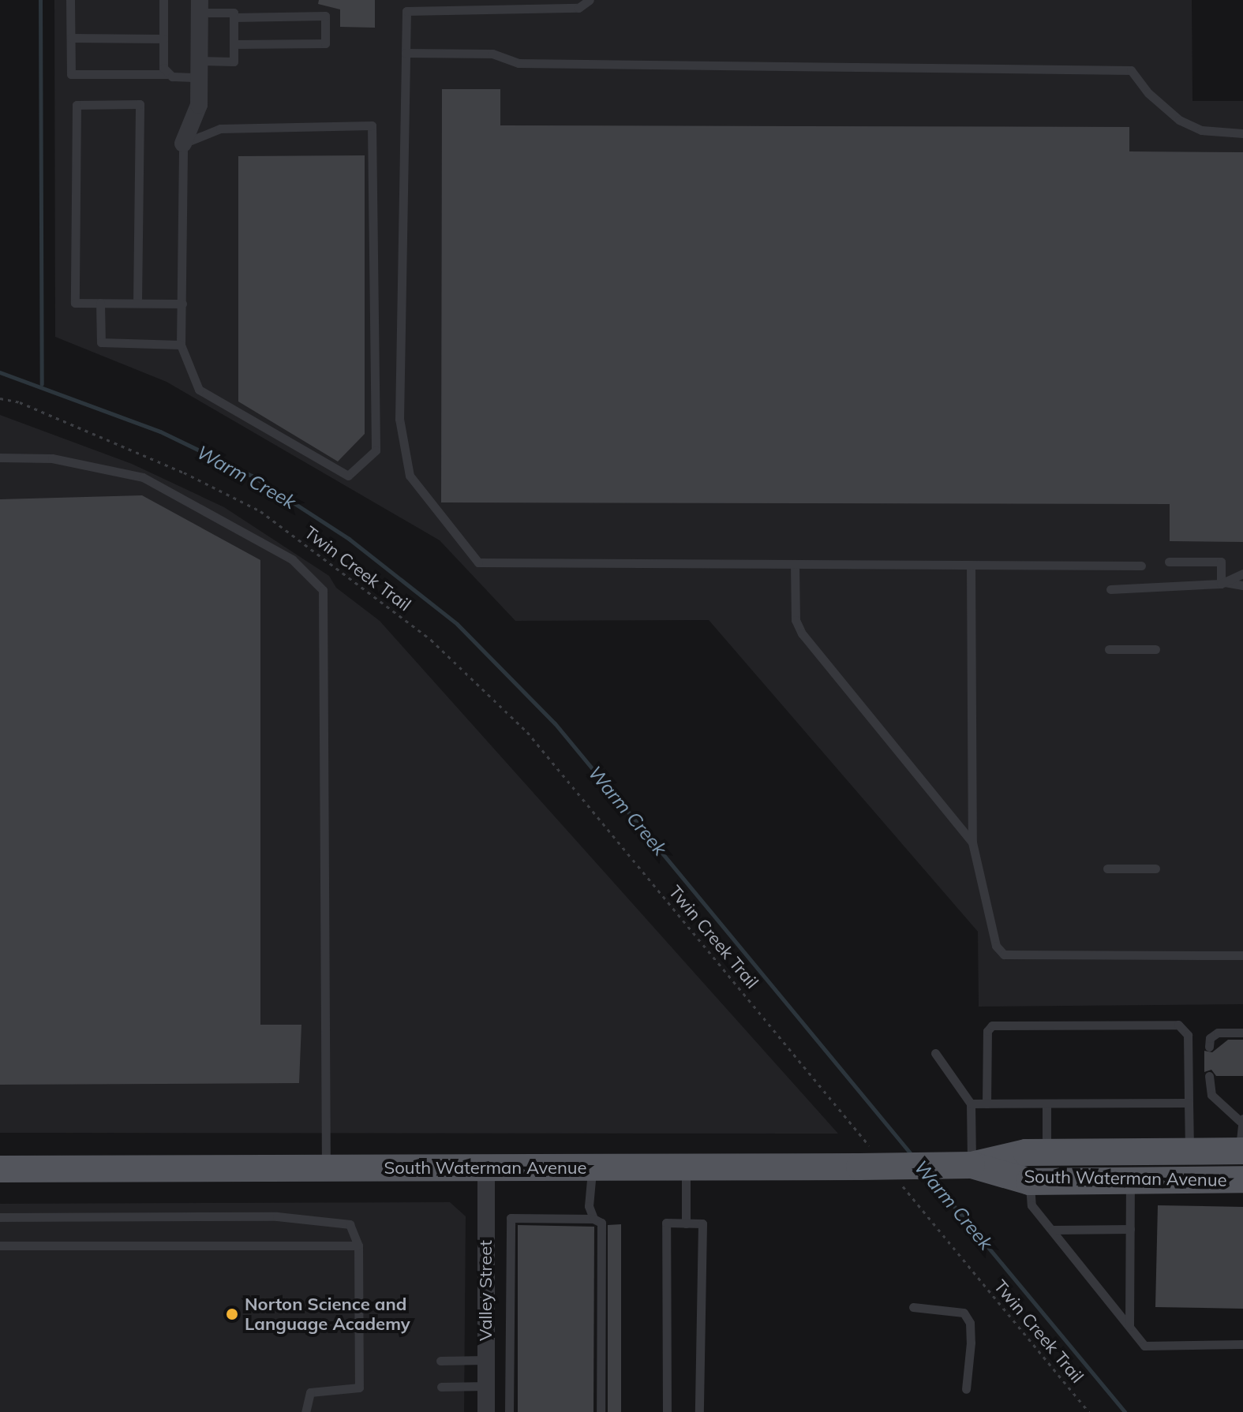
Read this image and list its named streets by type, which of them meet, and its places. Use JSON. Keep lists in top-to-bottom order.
{
  "streets": {
    "main road": ["South Waterman Avenue"],
    "street": ["Valley Street"],
    "path": ["Twin Creek Trail"]
  },
  "crossings": [
    ["Twin Creek Trail", "South Waterman Avenue"],
    ["South Waterman Avenue", "Valley Street"]
  ],
  "water": ["Warm Creek"],
  "places": ["Norton Science and Language Academy"]
}
